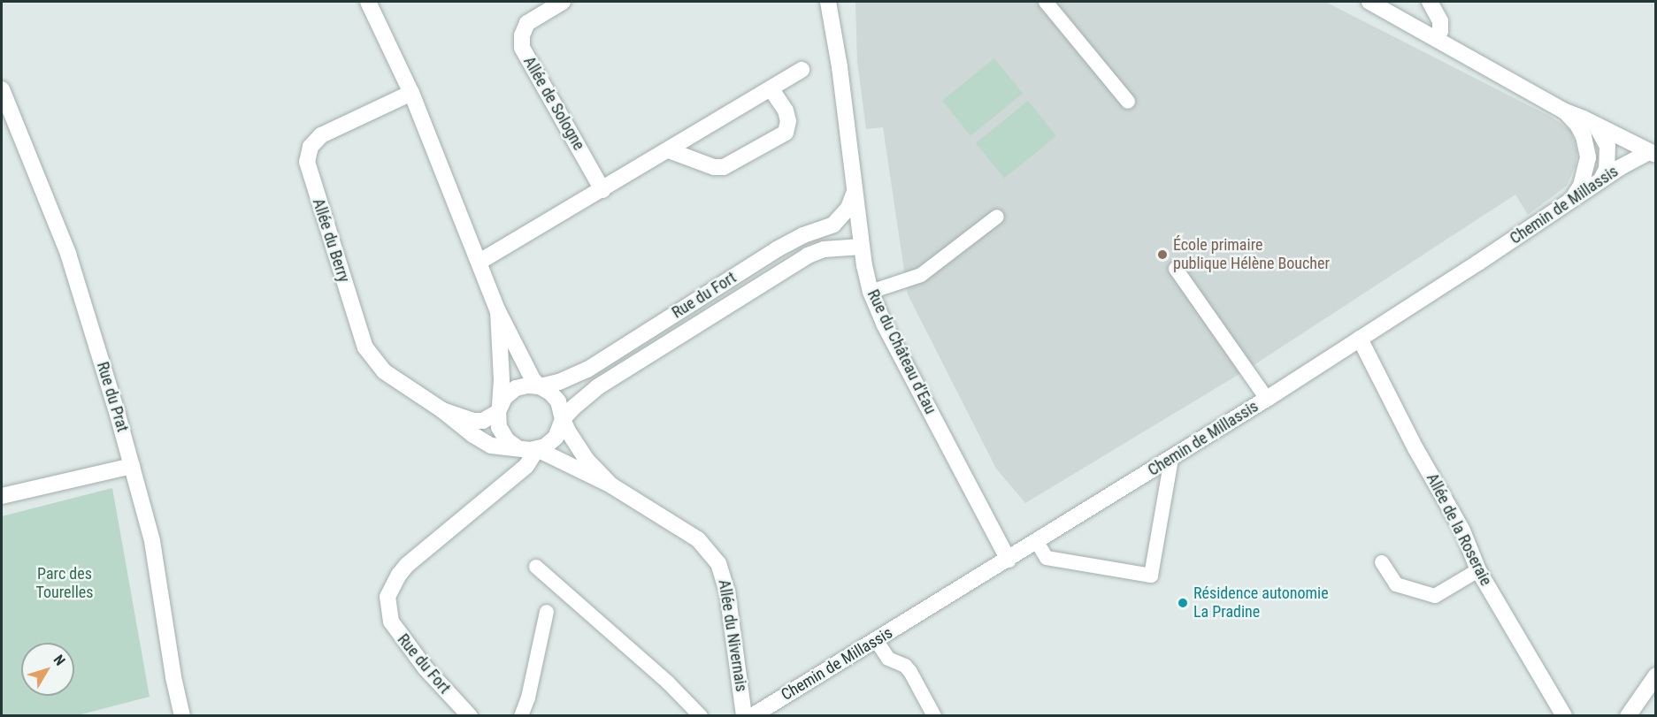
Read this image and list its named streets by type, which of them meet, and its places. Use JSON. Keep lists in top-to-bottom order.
{
  "streets": {
    "street": [
      "Allée de Sologne",
      "Chemin de Millassis",
      "Allée du Berry",
      "Rue du Fort",
      "Rue du Château d'Eau",
      "Rue du Prat",
      "Allée de la Roseraie",
      "Allée du Nivernais"
    ]
  },
  "crossings": [
    ["Chemin de Millassis", "Rue du Château d'Eau"],
    ["Chemin de Millassis", "Allée de la Roseraie"],
    ["Allée du Berry", "Rue du Fort"],
    ["Allée du Berry", "Allée du Nivernais"],
    ["Rue du Fort", "Rue du Château d'Eau"],
    ["Rue du Fort", "Allée du Nivernais"]
  ],
  "parks": ["Parc des Tourelles"],
  "places": ["École primaire publique Hélène Boucher", "Résidence autonomie La Pradine"],
  "north": "top right"
}
